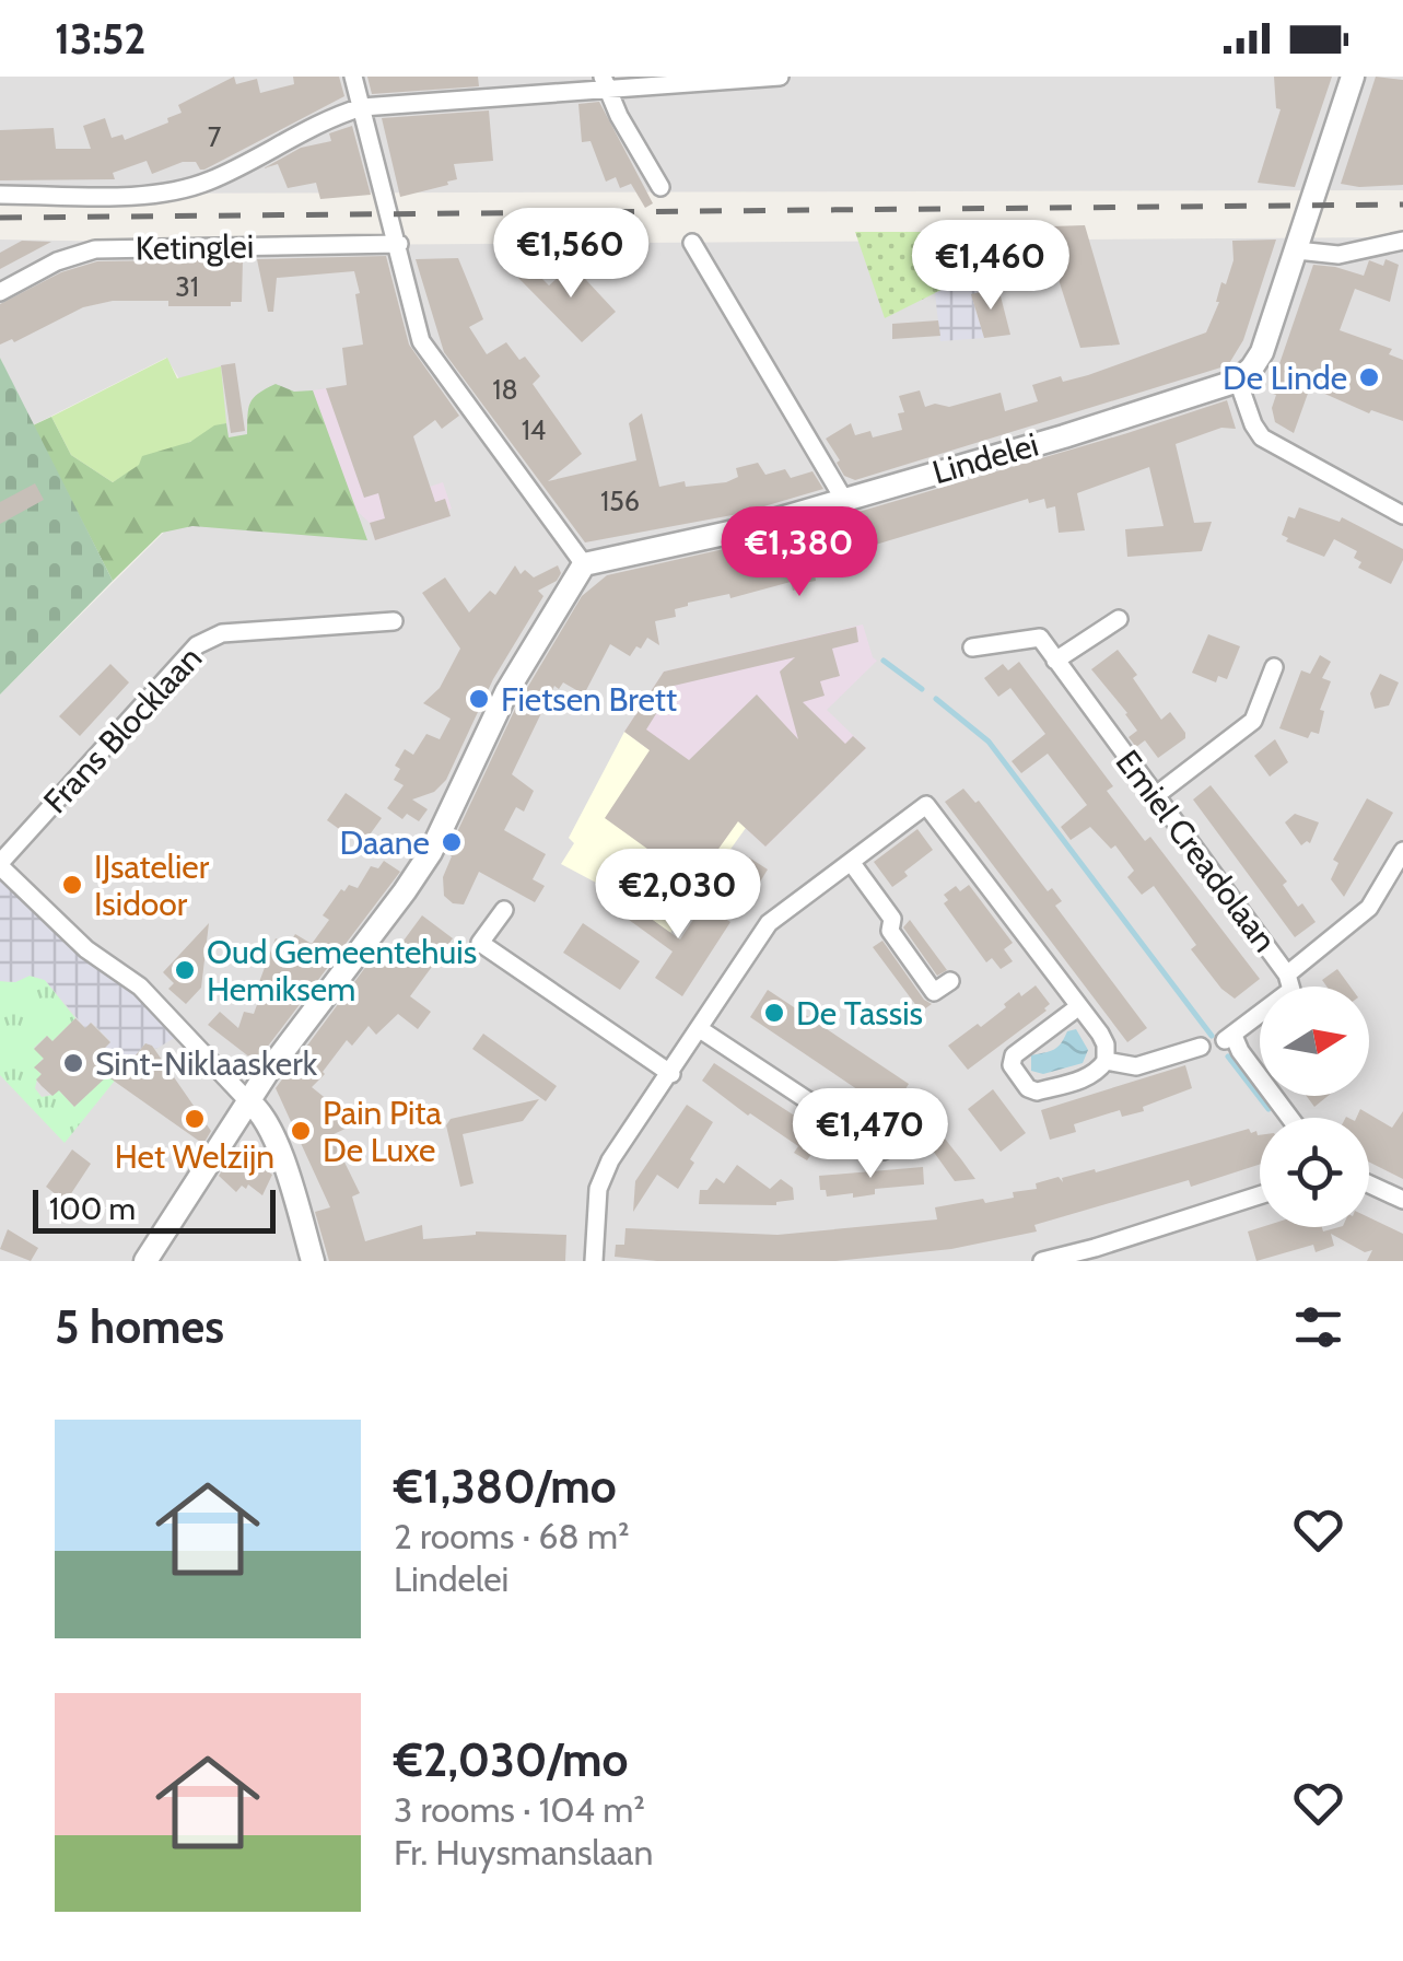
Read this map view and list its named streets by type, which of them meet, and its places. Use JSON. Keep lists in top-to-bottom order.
{
  "streets": {
    "street": [
      "Ketinglei",
      "Lindelei",
      "Frans Blocklaan",
      "Emiel Creadolaan"
    ]
  },
  "places": [
    "De Linde",
    "Fietsen Brett",
    "Daane",
    "IJsatelier Isidoor",
    "Oud Gemeentehuis Hemiksem",
    "De Tassis",
    "Sint-Niklaaskerk",
    "Het Welzijn",
    "Pain Pita De Luxe"
  ],
  "house_numbers": [
    "7",
    "31",
    "18",
    "14",
    "156"
  ],
  "scale_bar": "100 m",
  "north": "right",
  "page": {
    "status": "13:52",
    "price": [
      "€1,560",
      "€1,460",
      "€1,380",
      "€2,030",
      "€1,470"
    ],
    "scale": "100 m",
    "heading": "5 homes",
    "list": [
      {
        "name": "€1,380/mo",
        "note": "2 rooms · 68 m² · Lindelei"
      },
      {
        "name": "€2,030/mo",
        "note": "3 rooms · 104 m² · Fr. Huysmanslaan"
      }
    ]
  }
}
